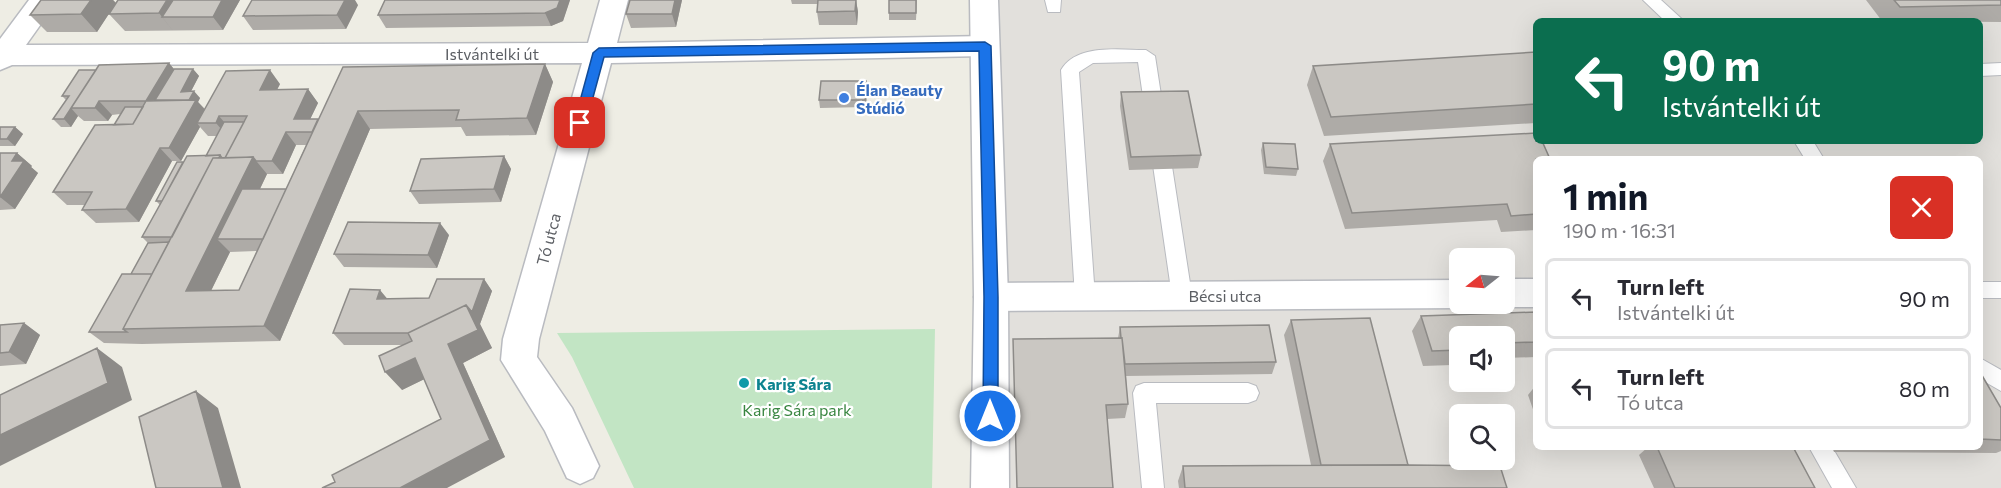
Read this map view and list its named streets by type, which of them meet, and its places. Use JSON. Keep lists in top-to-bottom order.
{
  "streets": {
    "street": ["Istvántelki út", "Tó utca", "Bécsi utca"]
  },
  "crossings": [
    ["Istvántelki út", "Tó utca"]
  ],
  "parks": ["Karig Sára park"],
  "places": ["Élan Beauty Stúdió", "Karig Sára"],
  "north": "left",
  "page": {
    "turn": ["90 m", "Istvántelki út"],
    "heading": ["1 min", "190 m · 16:31"],
    "list": [
      {
        "name": "Turn left",
        "note": "Istvántelki út",
        "value": "90 m"
      },
      {
        "name": "Turn left",
        "note": "Tó utca",
        "value": "80 m"
      }
    ]
  }
}
